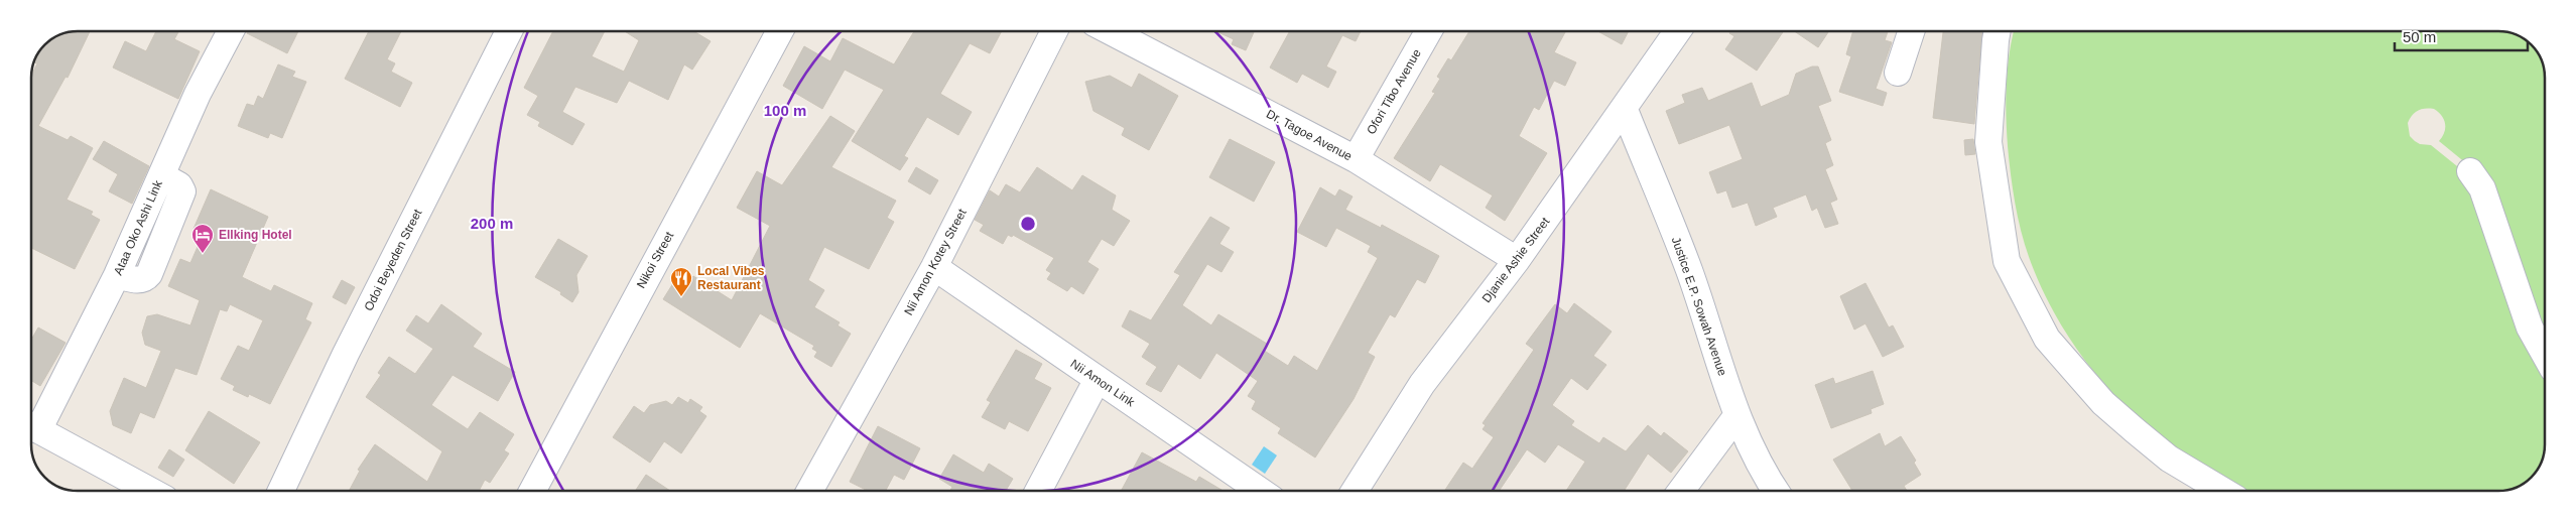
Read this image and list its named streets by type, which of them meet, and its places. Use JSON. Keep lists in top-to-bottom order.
{
  "streets": {
    "street": [
      "Ofori Tibo Avenue",
      "Dr. Tagoe Avenue",
      "Ataa Oko Ashi Link",
      "Odoi Beyeden Street",
      "Nikoi Street",
      "Djanie Ashie Street",
      "Nii Amon Kotey Street",
      "Justice E.P. Sowah Avenue",
      "Nii Amon Link"
    ]
  },
  "crossings": [
    ["Ofori Tibo Avenue", "Dr. Tagoe Avenue"],
    ["Dr. Tagoe Avenue", "Djanie Ashie Street"],
    ["Djanie Ashie Street", "Justice E.P. Sowah Avenue"],
    ["Nii Amon Kotey Street", "Nii Amon Link"]
  ],
  "places": {
    "hotel": ["Ellking Hotel"],
    "restaurant": ["Local Vibes Restaurant"]
  },
  "scale_bar": "50 m",
  "rings": ["100 m", "200 m"]
}
